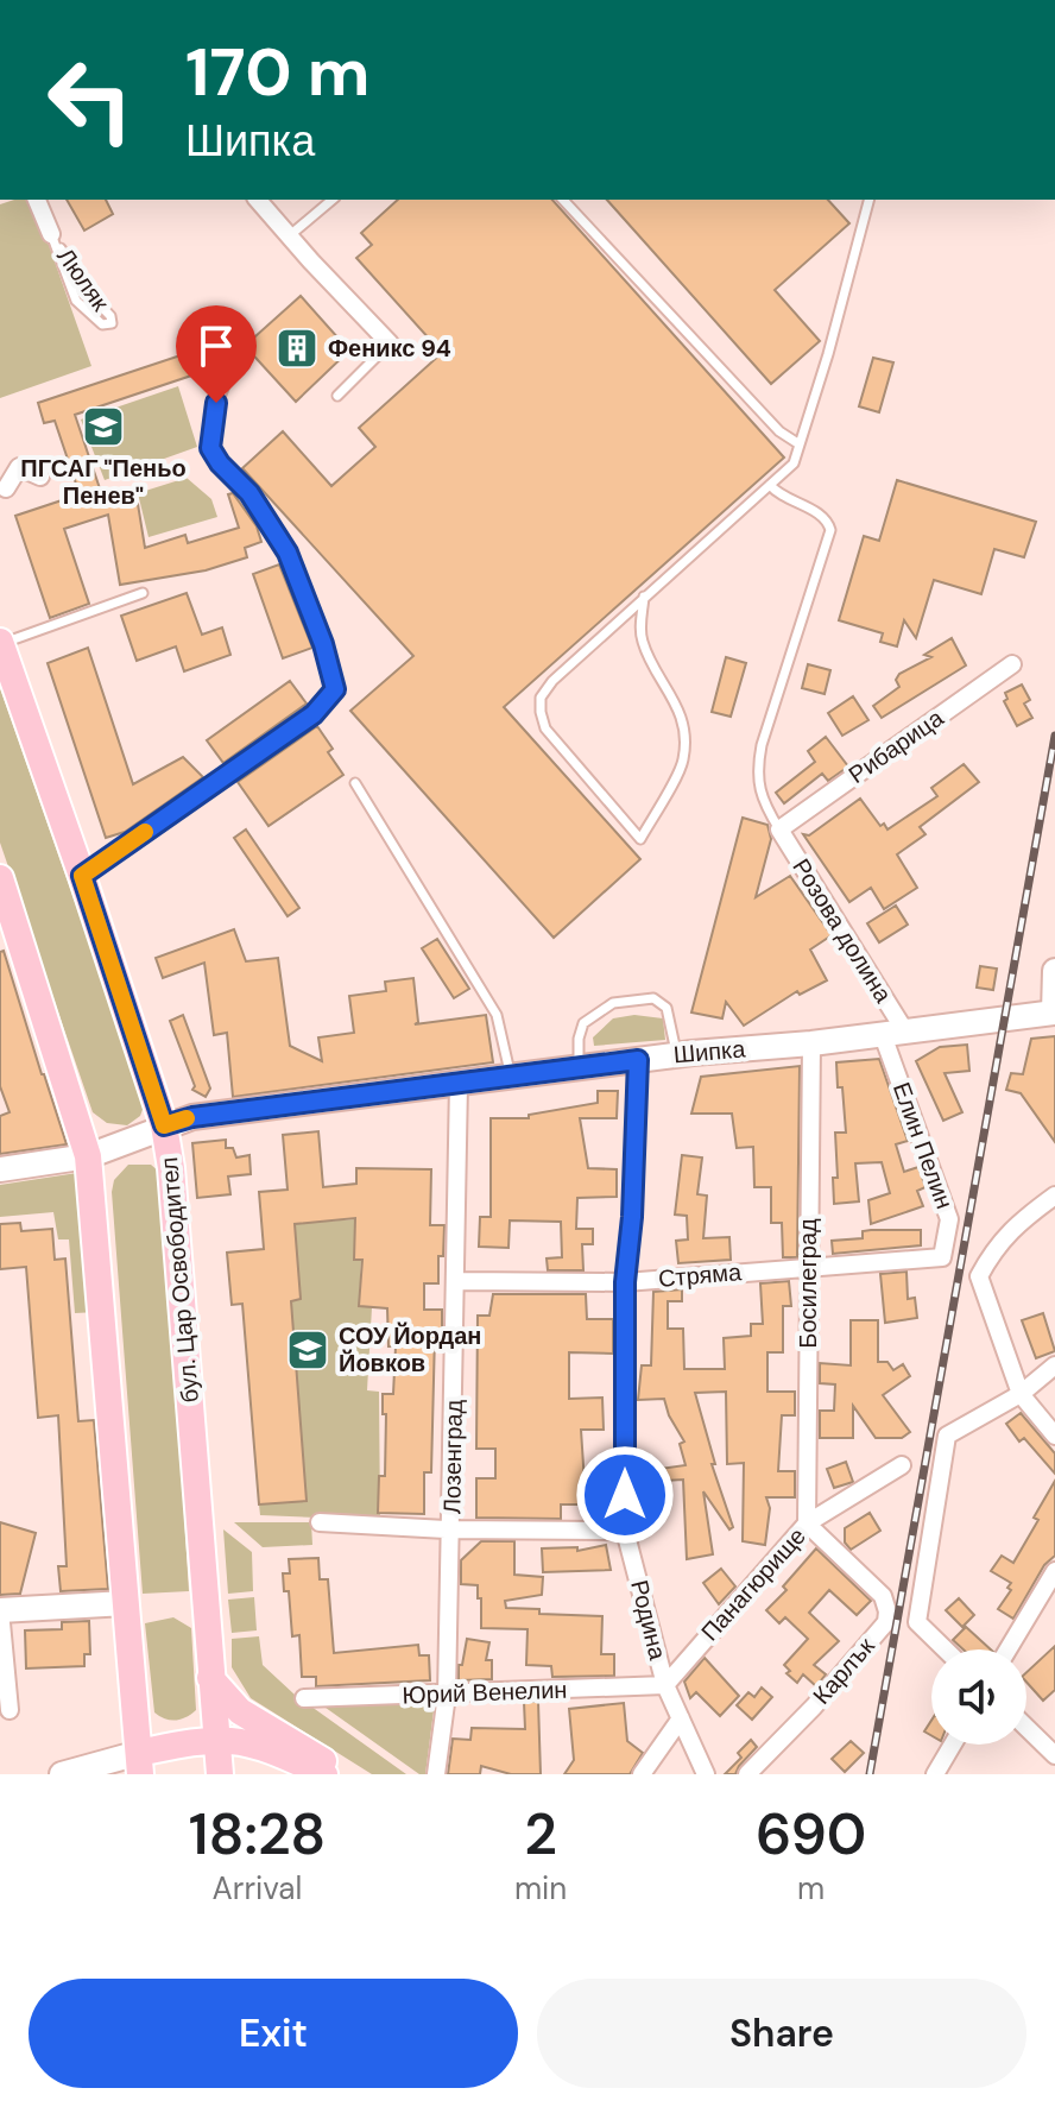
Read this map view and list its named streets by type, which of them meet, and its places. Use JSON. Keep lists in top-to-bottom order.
{
  "streets": {
    "main road": ["Шипка", "бул. Цар Освободител"],
    "street": [
      "Люляк",
      "Рибарица",
      "Розова долина",
      "Елин Пелин",
      "Стряма",
      "Босилеград",
      "Лозенград",
      "Панагюрище",
      "Родина",
      "Карлък",
      "Юрий Венелин"
    ]
  },
  "crossings": [
    ["Рибарица", "Розова долина"],
    ["Розова долина", "Шипка"],
    ["Розова долина", "Елин Пелин"],
    ["Шипка", "Елин Пелин"],
    ["Шипка", "бул. Цар Освободител"],
    ["Шипка", "Босилеград"],
    ["Шипка", "Лозенград"],
    ["Шипка", "Родина"],
    ["Елин Пелин", "Стряма"],
    ["Стряма", "Босилеград"],
    ["Стряма", "Лозенград"],
    ["Стряма", "Родина"],
    ["Босилеград", "Панагюрище"],
    ["Босилеград", "Карлък"],
    ["Лозенград", "Юрий Венелин"],
    ["Панагюрище", "Родина"],
    ["Панагюрище", "Карлък"],
    ["Панагюрище", "Юрий Венелин"],
    ["Родина", "Юрий Венелин"]
  ],
  "places": {
    "building": ["Феникс 94"],
    "school or university": ["ПГСАГ \"Пеньо Пенев\"", "СОУ Йордан Йовков"]
  },
  "page": {
    "turn": ["170 m", "Шипка"],
    "eta": [
      "18:28",
      "Arrival",
      "2",
      "min",
      "690",
      "m"
    ],
    "buttons": ["Exit", "Share"]
  }
}
